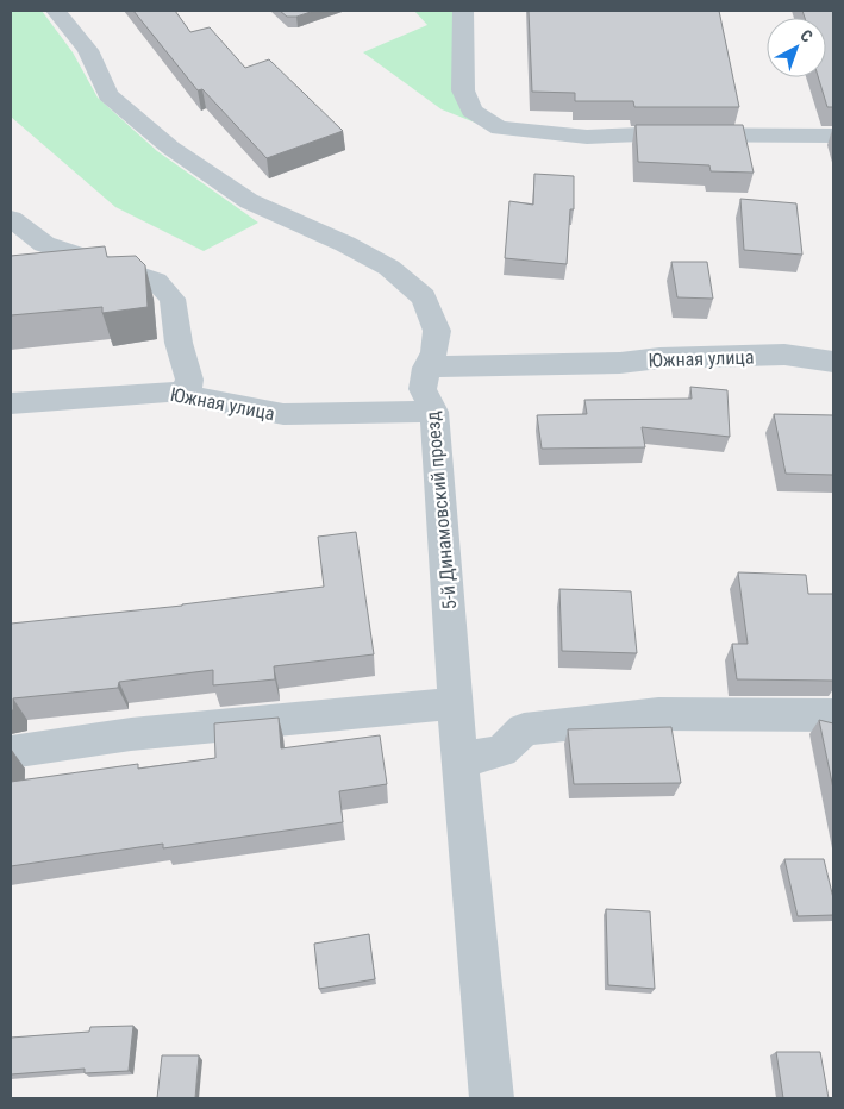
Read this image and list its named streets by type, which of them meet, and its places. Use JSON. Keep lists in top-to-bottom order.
{
  "streets": {
    "street": ["Южная улица", "5-й Динамовский проезд"]
  },
  "crossings": [
    ["Южная улица", "5-й Динамовский проезд"]
  ],
  "north": "top right"
}
